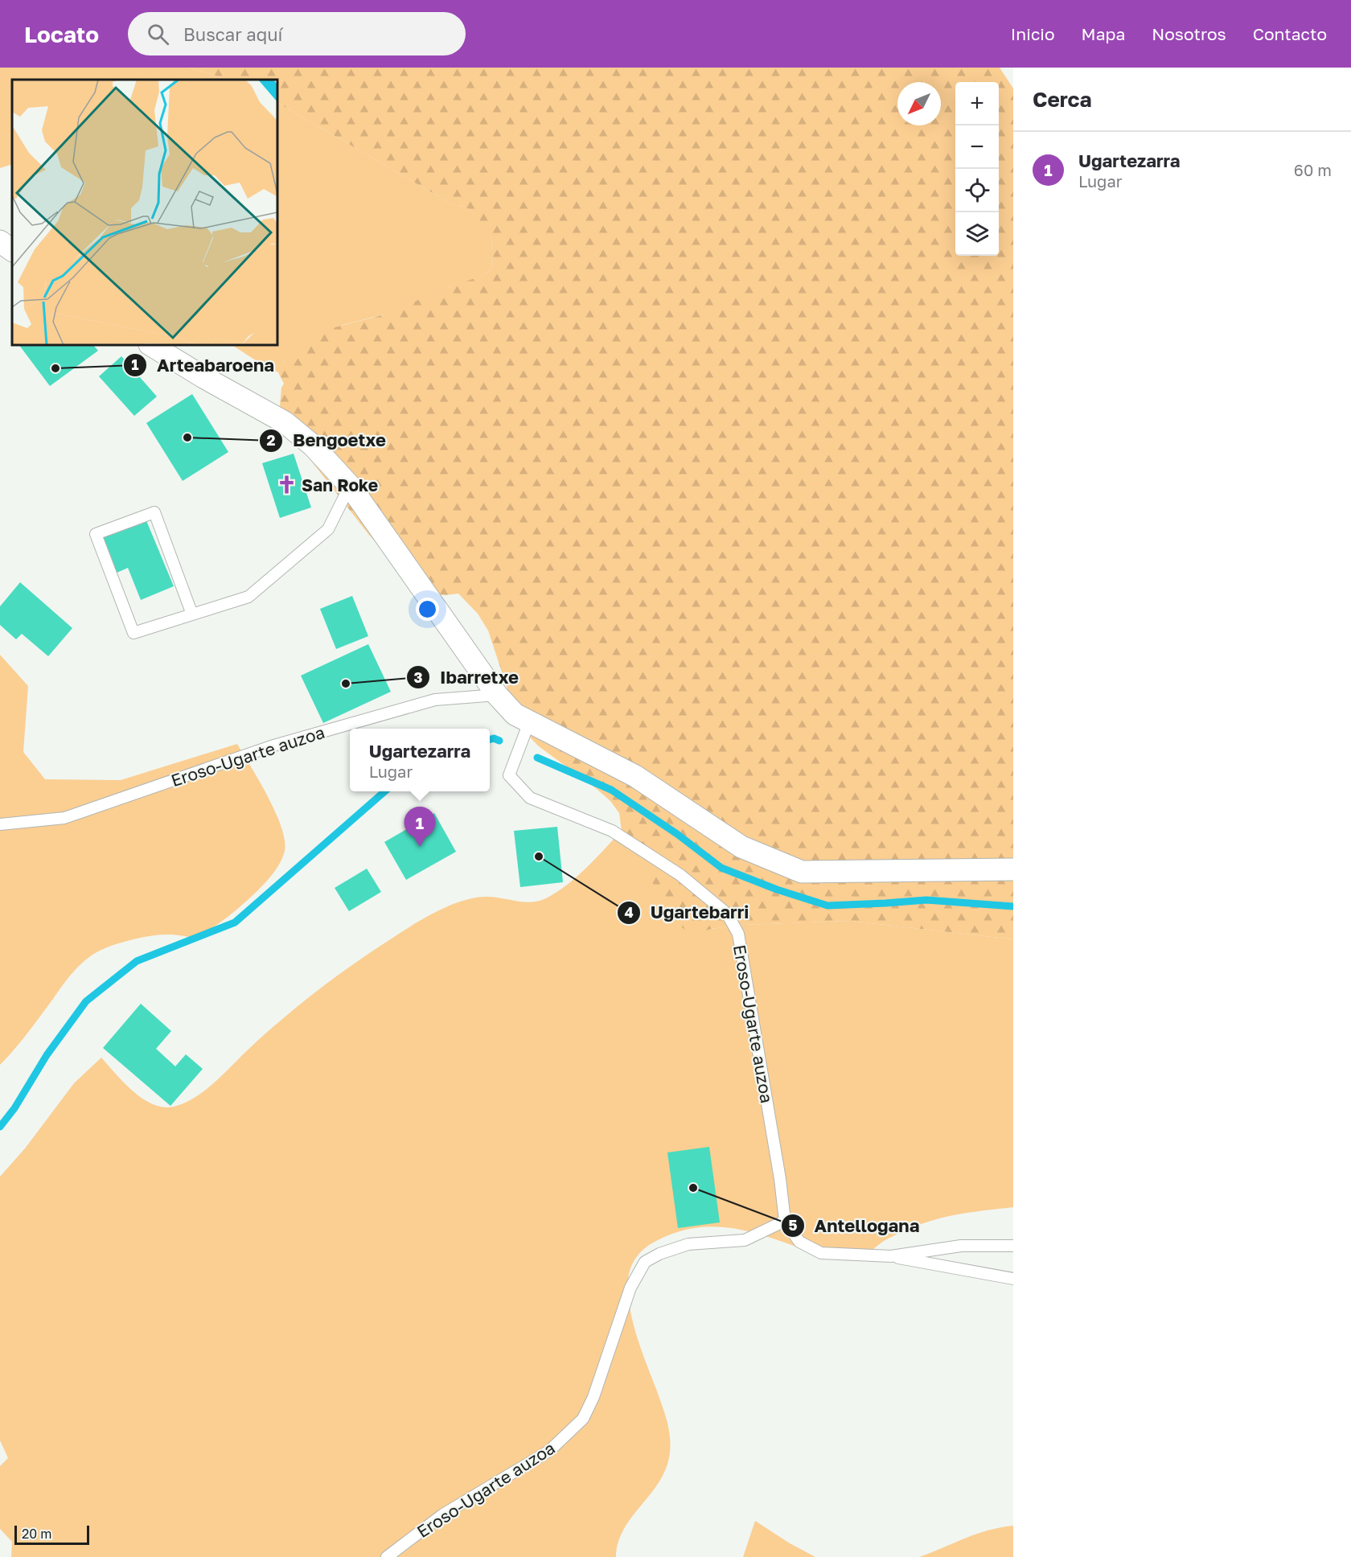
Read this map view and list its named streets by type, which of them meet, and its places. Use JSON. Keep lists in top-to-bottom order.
{
  "streets": {
    "lane": ["Eroso-Ugarte auzoa"]
  },
  "places": {
    "other": [
      "Arteabaroena",
      "Bengoetxe",
      "Ibarretxe",
      "Ugartebarri",
      "Antellogana"
    ],
    "church": ["San Roke"]
  },
  "scale_bar": "20 m",
  "north": "bottom left",
  "page": {
    "header": "Locato",
    "search": "Buscar aquí",
    "nav": [
      "Inicio",
      "Mapa",
      "Nosotros",
      "Contacto"
    ],
    "heading": "Cerca",
    "map_buttons": ["+", "−"],
    "list": [
      {
        "mark": "1",
        "name": "Ugartezarra",
        "note": "Lugar",
        "value": "60 m"
      }
    ],
    "popup": ["Ugartezarra", "Lugar"],
    "pins": "1",
    "scale": "20 m"
  }
}
